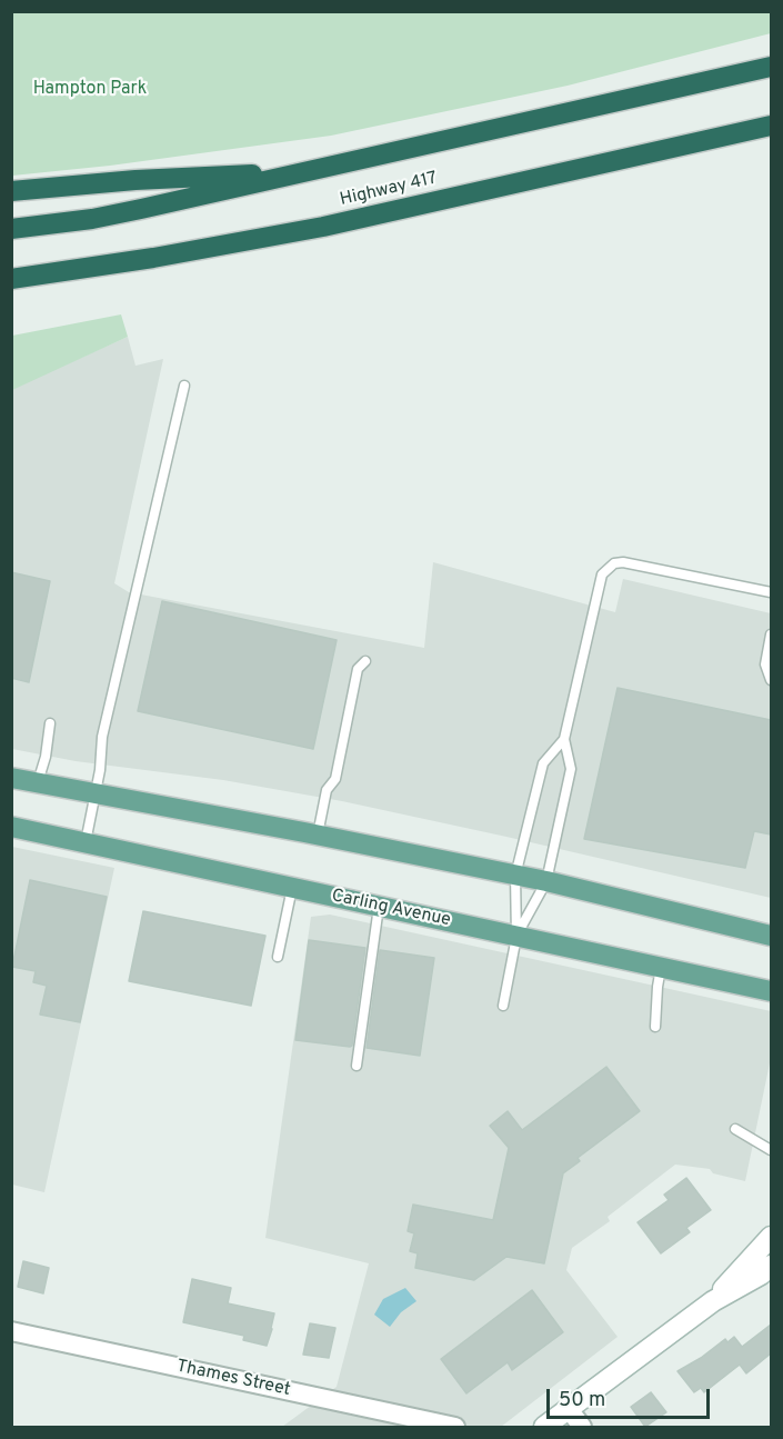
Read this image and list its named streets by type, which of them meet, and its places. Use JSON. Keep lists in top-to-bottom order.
{
  "streets": {
    "highway": ["Highway 417"],
    "main road": ["Carling Avenue"],
    "street": ["Thames Street"]
  },
  "parks": ["Hampton Park"],
  "scale_bar": "50 m"
}
